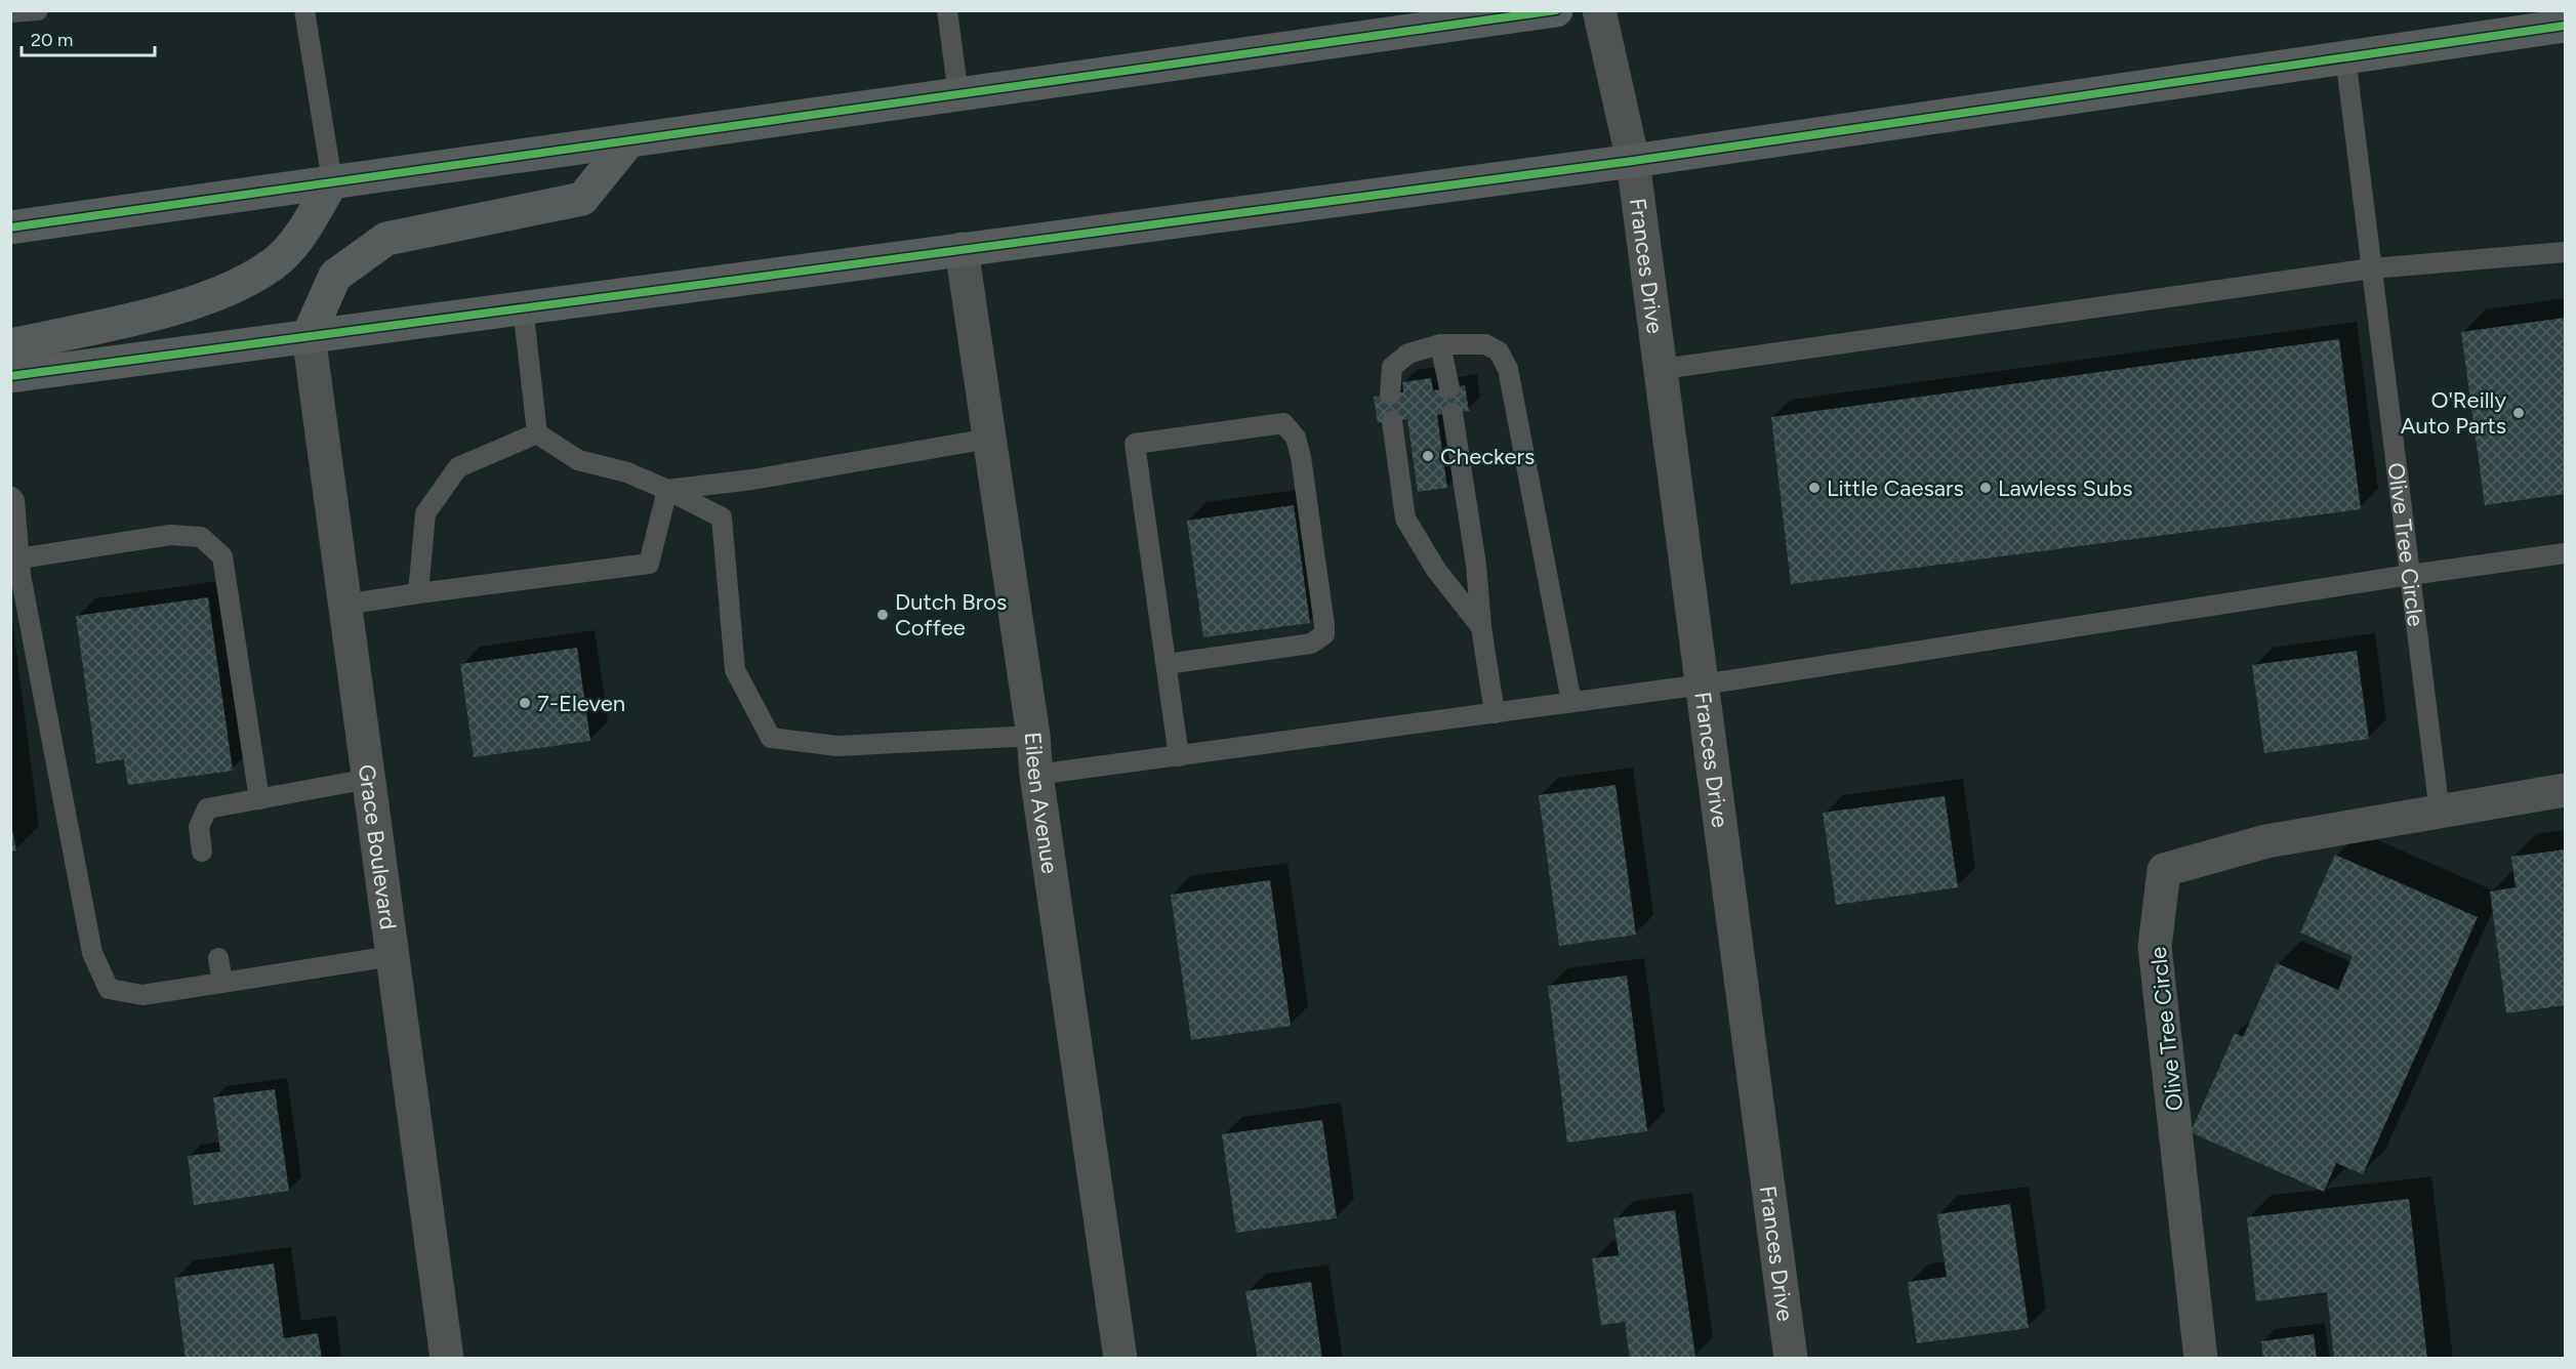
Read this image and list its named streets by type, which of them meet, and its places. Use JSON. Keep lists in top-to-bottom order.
{
  "streets": {
    "street": [
      "Frances Drive",
      "Olive Tree Circle",
      "Eileen Avenue",
      "Grace Boulevard"
    ]
  },
  "places": [
    "O'Reilly Auto Parts",
    "Checkers",
    "Little Caesars",
    "Lawless Subs",
    "Dutch Bros Coffee",
    "7-Eleven"
  ],
  "scale_bar": "20 m"
}
